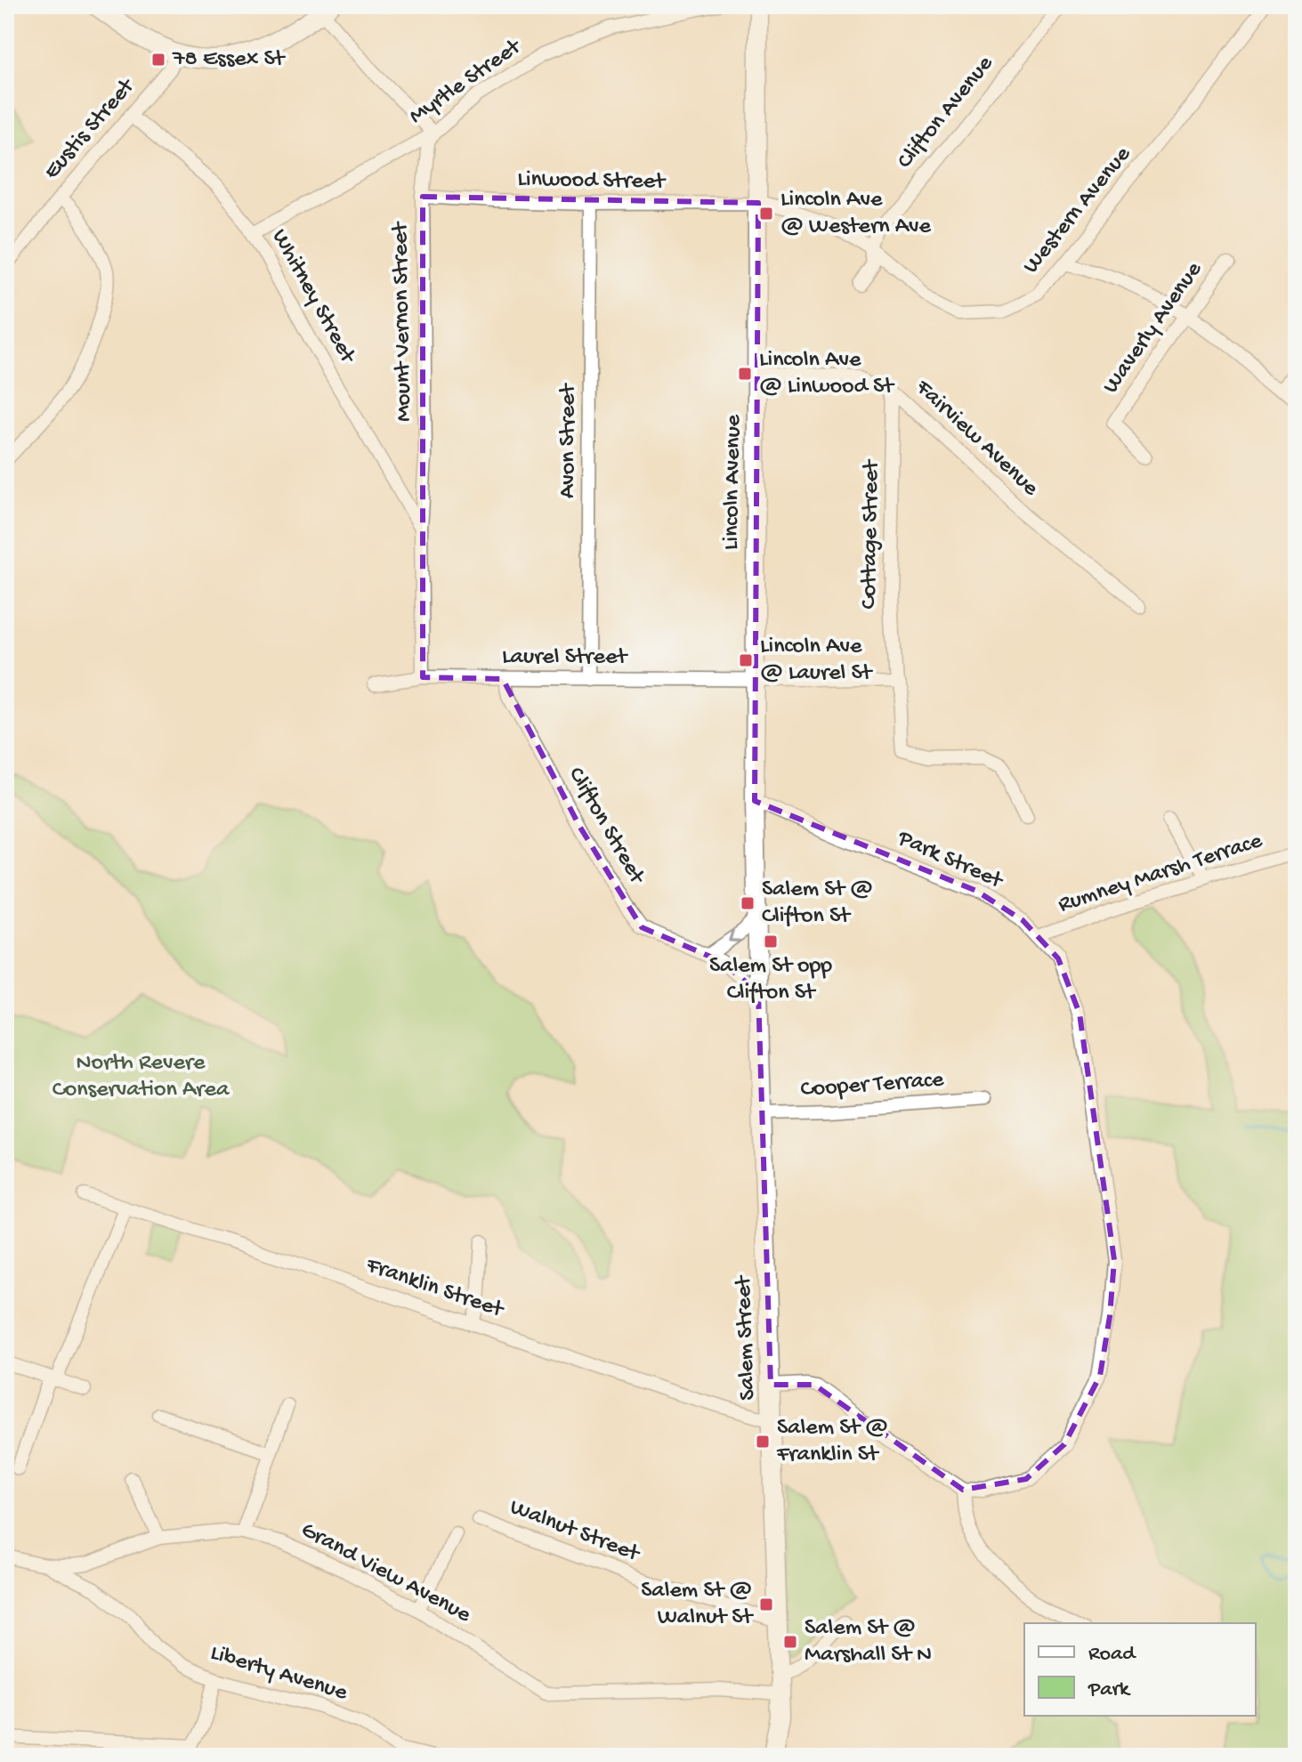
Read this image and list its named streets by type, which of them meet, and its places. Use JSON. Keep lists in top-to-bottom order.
{
  "streets": {
    "main road": ["Lincoln Avenue", "Salem Street"],
    "street": [
      "Myrtle Street",
      "Clifton Avenue",
      "Eustis Street",
      "Linwood Street",
      "Western Avenue",
      "Whitney Street",
      "Mount Vernon Street",
      "Waverly Avenue",
      "Fairview Avenue",
      "Avon Street",
      "Cottage Street",
      "Laurel Street",
      "Clifton Street",
      "Park Street",
      "Rumney Marsh Terrace",
      "Cooper Terrace",
      "Franklin Street",
      "Walnut Street",
      "Grand View Avenue",
      "Liberty Avenue"
    ]
  },
  "crossings": [
    ["Myrtle Street", "Whitney Street"],
    ["Myrtle Street", "Mount Vernon Street"],
    ["Clifton Avenue", "Western Avenue"],
    ["Eustis Street", "Whitney Street"],
    ["Linwood Street", "Western Avenue"],
    ["Linwood Street", "Mount Vernon Street"],
    ["Linwood Street", "Avon Street"],
    ["Linwood Street", "Lincoln Avenue"],
    ["Western Avenue", "Lincoln Avenue"],
    ["Whitney Street", "Mount Vernon Street"],
    ["Mount Vernon Street", "Laurel Street"],
    ["Fairview Avenue", "Lincoln Avenue"],
    ["Fairview Avenue", "Cottage Street"],
    ["Avon Street", "Laurel Street"],
    ["Lincoln Avenue", "Laurel Street"],
    ["Lincoln Avenue", "Park Street"],
    ["Lincoln Avenue", "Salem Street"],
    ["Cottage Street", "Laurel Street"],
    ["Laurel Street", "Clifton Street"],
    ["Clifton Street", "Salem Street"],
    ["Park Street", "Rumney Marsh Terrace"],
    ["Cooper Terrace", "Salem Street"],
    ["Franklin Street", "Salem Street"],
    ["Salem Street", "Walnut Street"],
    ["Salem Street", "Grand View Avenue"],
    ["Grand View Avenue", "Liberty Avenue"]
  ],
  "parks": ["North Revere Conservation Area"],
  "places": {
    "transit": [
      "78 Essex St",
      "Lincoln Ave @ Western Ave",
      "Lincoln Ave @ Linwood St",
      "Lincoln Ave @ Laurel St",
      "Salem St @ Clifton St",
      "Salem St opp Clifton St",
      "Salem St @ Franklin St",
      "Salem St @ Walnut St",
      "Salem St @ Marshall St N"
    ]
  },
  "legend": ["Road", "Park"]
}
